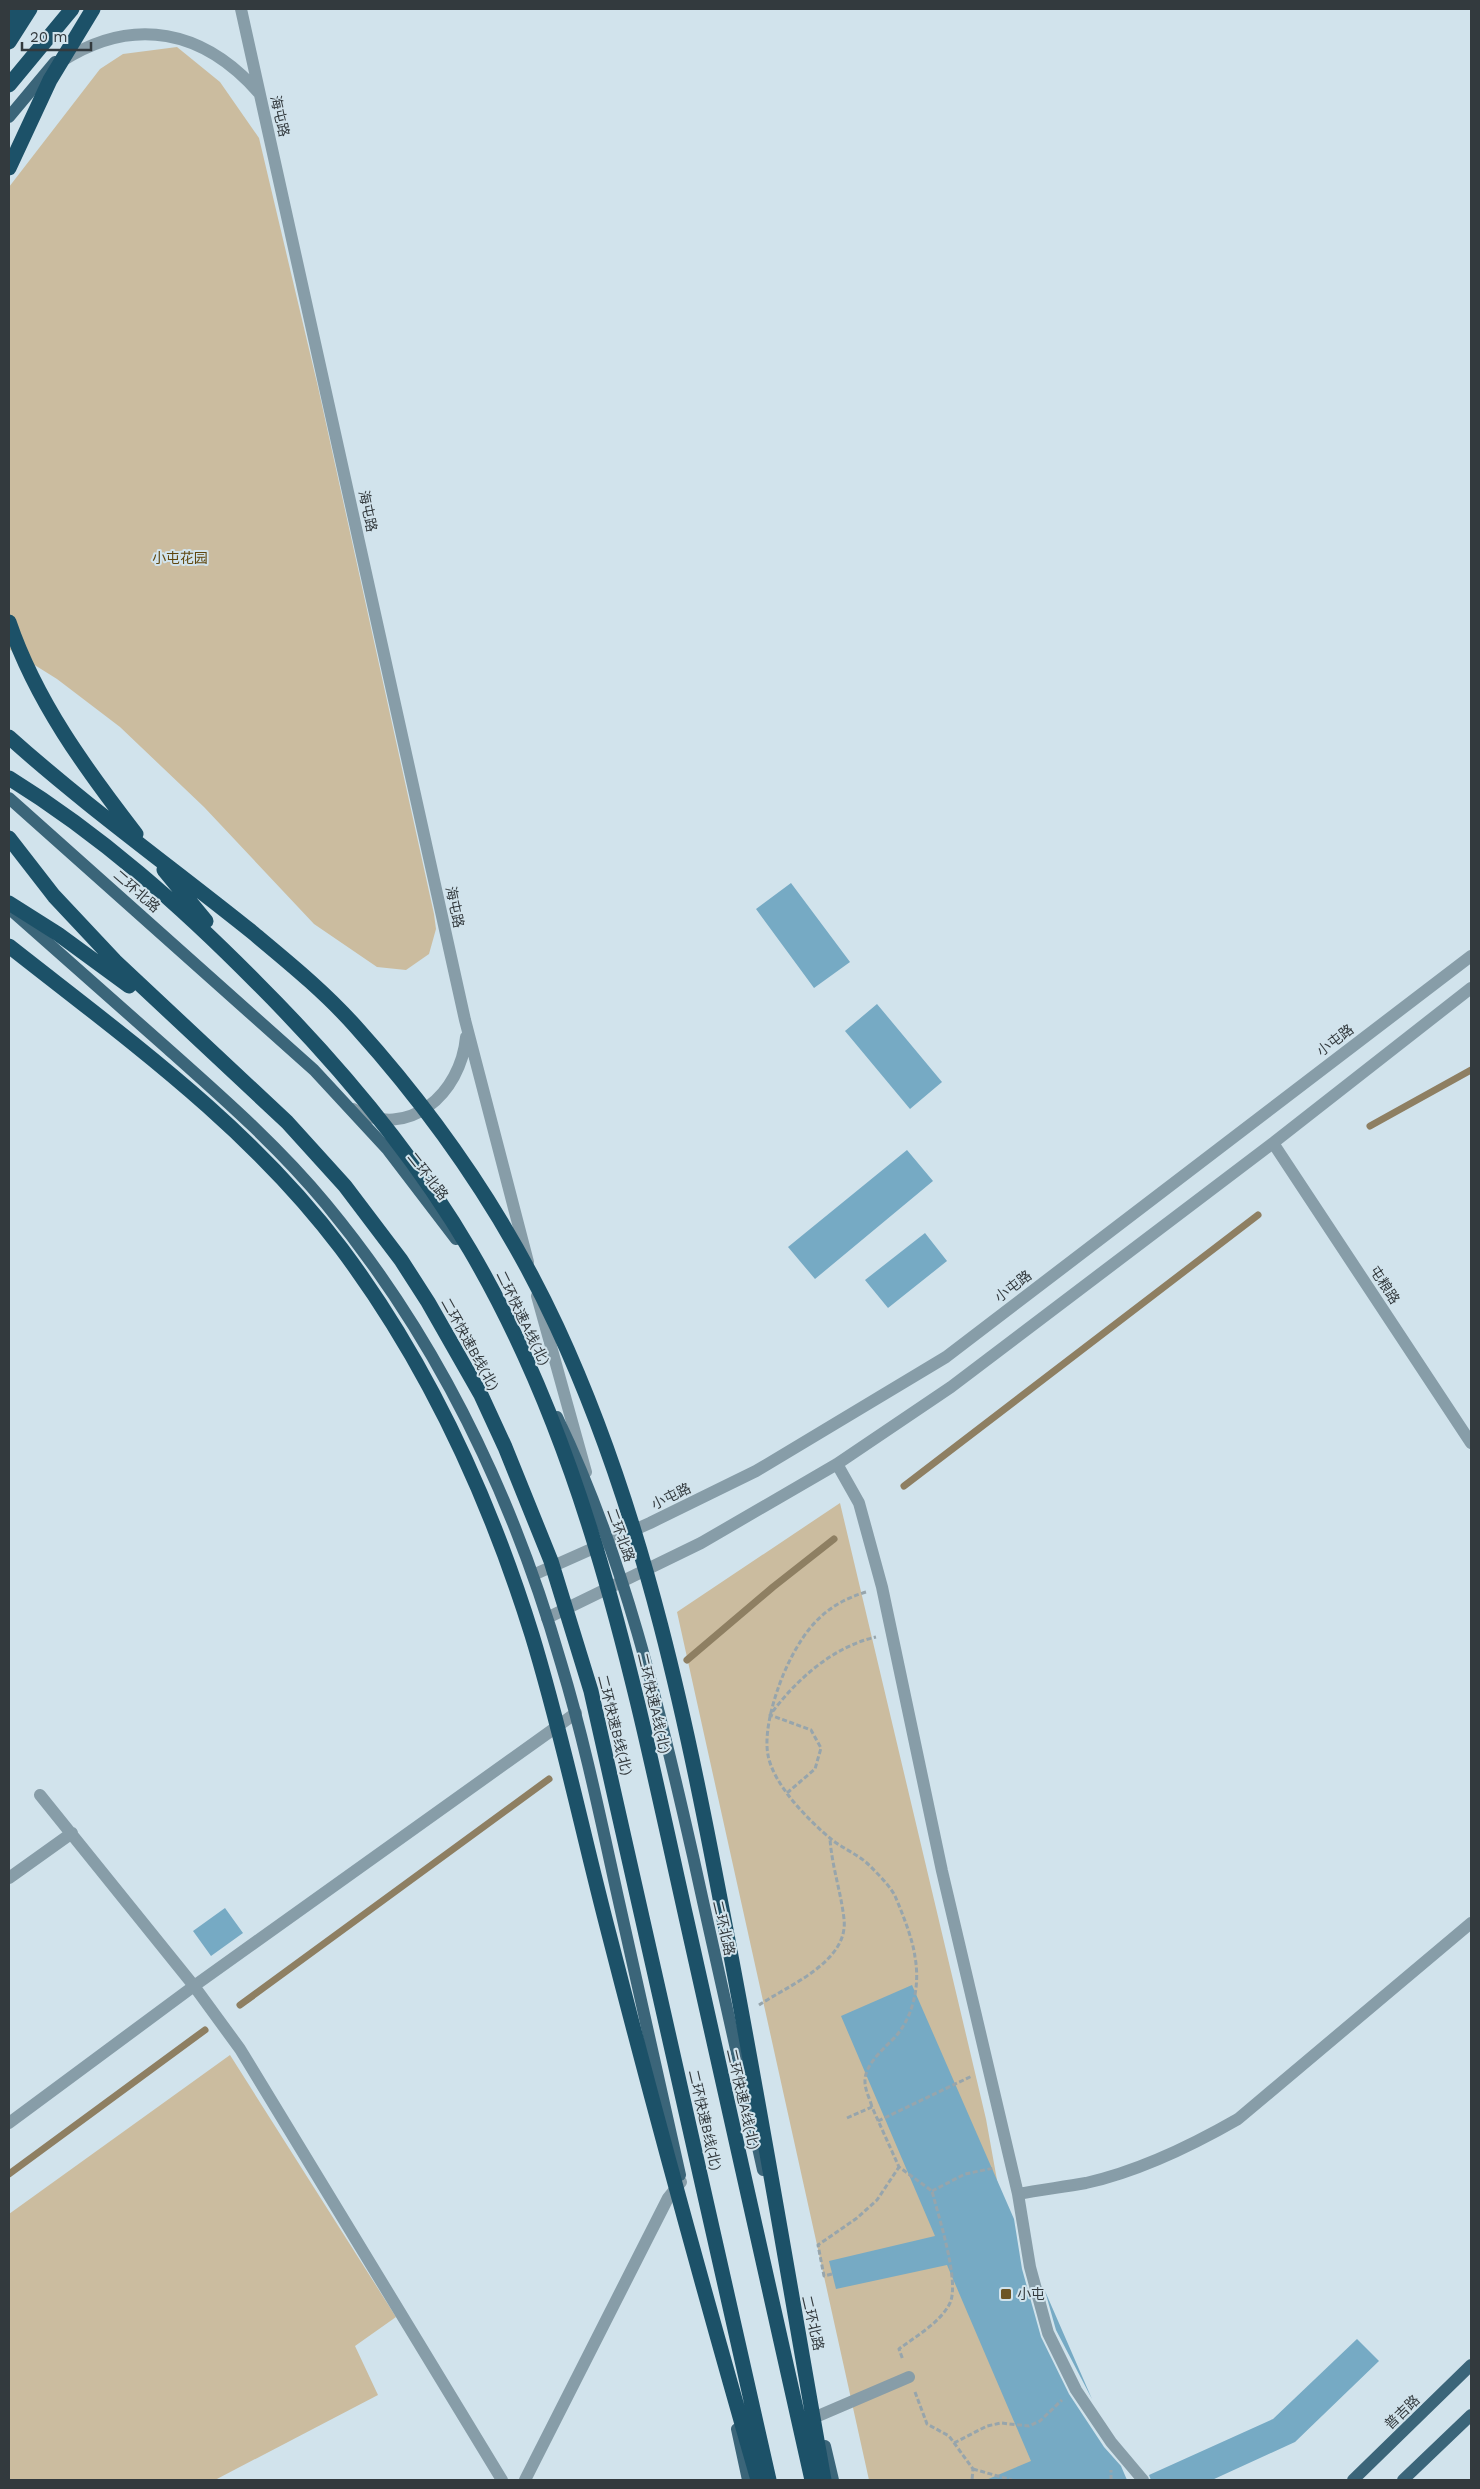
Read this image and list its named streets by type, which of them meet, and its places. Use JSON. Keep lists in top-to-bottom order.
{
  "streets": {
    "highway": ["二环快速A线(北)", "二环快速B线(北)"],
    "main road": ["二环北路", "普吉路"],
    "street": ["海屯路", "小屯路", "屯粮路"]
  },
  "crossings": [
    ["二环北路", "小屯路"]
  ],
  "parks": ["小屯花园"],
  "places": {
    "transit": ["小屯"]
  },
  "scale_bar": "20 m"
}
